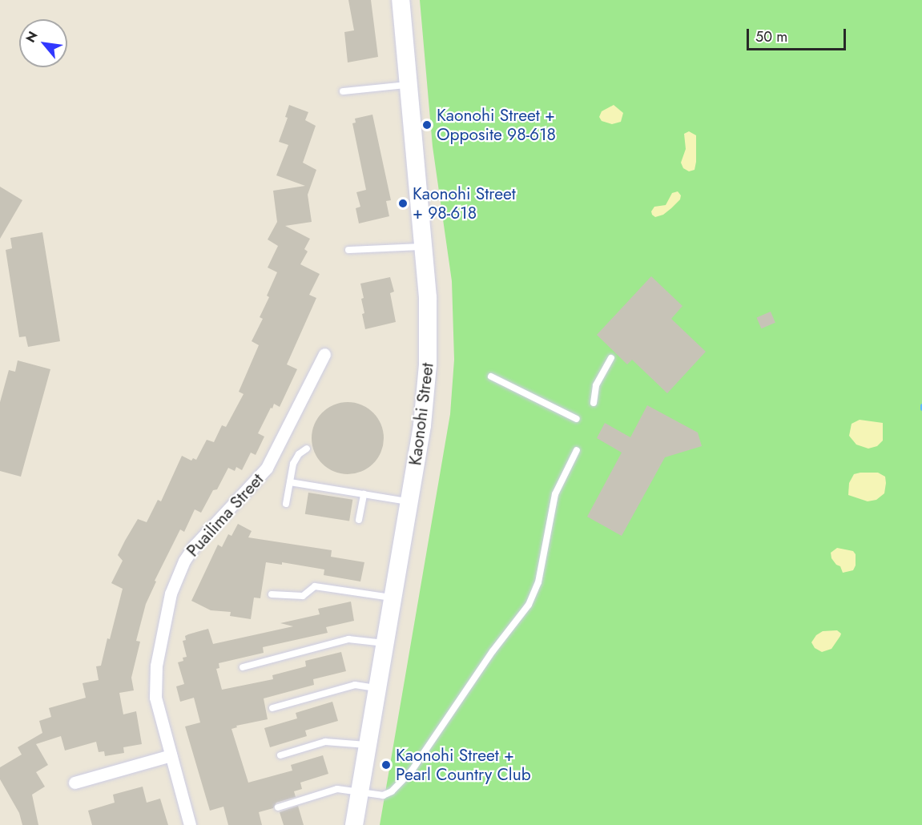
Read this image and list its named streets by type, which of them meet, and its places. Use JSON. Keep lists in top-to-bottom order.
{
  "streets": {
    "street": ["Kaonohi Street", "Puailima Street"]
  },
  "places": ["Kaonohi Street + Opposite 98-618", "Kaonohi Street + 98-618", "Kaonohi Street + Pearl Country Club"],
  "scale_bar": "50 m",
  "north": "top left"
}
